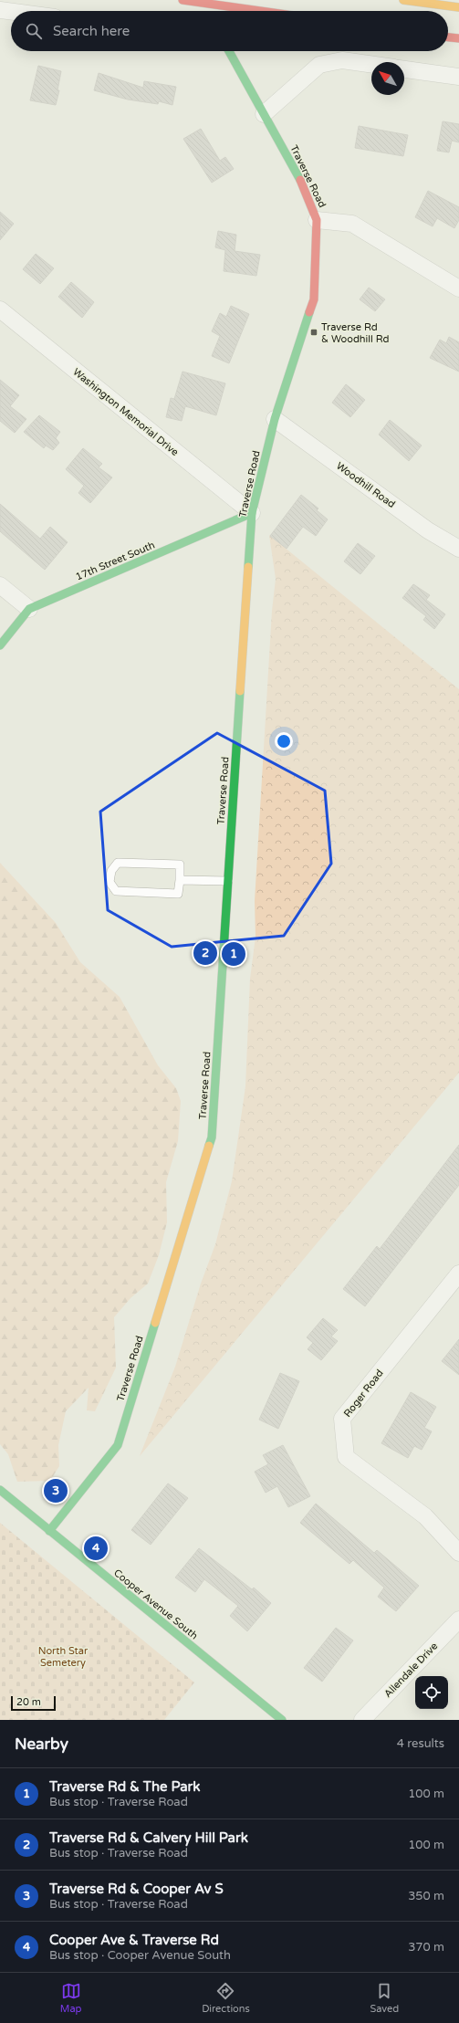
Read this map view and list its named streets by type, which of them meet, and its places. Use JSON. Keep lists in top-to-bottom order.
{
  "streets": {
    "street": [
      "Traverse Road",
      "Washington Memorial Drive",
      "Woodhill Road",
      "17th Street South",
      "Roger Road",
      "Cooper Avenue South",
      "Allendale Drive"
    ]
  },
  "crossings": [
    ["Traverse Road", "Washington Memorial Drive"],
    ["Traverse Road", "Woodhill Road"],
    ["Traverse Road", "17th Street South"],
    ["Traverse Road", "Cooper Avenue South"],
    ["Washington Memorial Drive", "17th Street South"]
  ],
  "parks": ["North Star Semetery"],
  "places": {
    "transit": ["Traverse Rd & Woodhill Rd"]
  },
  "scale_bar": "20 m",
  "north": "top left",
  "page": {
    "search": "Search here",
    "pins": [
      "2",
      "1",
      "3",
      "4"
    ],
    "scale": "20 m",
    "heading": ["Nearby", "4 results"],
    "list": [
      {
        "mark": "1",
        "name": "Traverse Rd & The Park",
        "note": "Bus stop · Traverse Road",
        "value": "100 m"
      },
      {
        "mark": "2",
        "name": "Traverse Rd & Calvery Hill Park",
        "note": "Bus stop · Traverse Road",
        "value": "100 m"
      },
      {
        "mark": "3",
        "name": "Traverse Rd & Cooper Av S",
        "note": "Bus stop · Traverse Road",
        "value": "350 m"
      },
      {
        "mark": "4",
        "name": "Cooper Ave & Traverse Rd",
        "note": "Bus stop · Cooper Avenue South",
        "value": "370 m"
      }
    ],
    "nav": ["Map", "Directions", "Saved"]
  }
}
